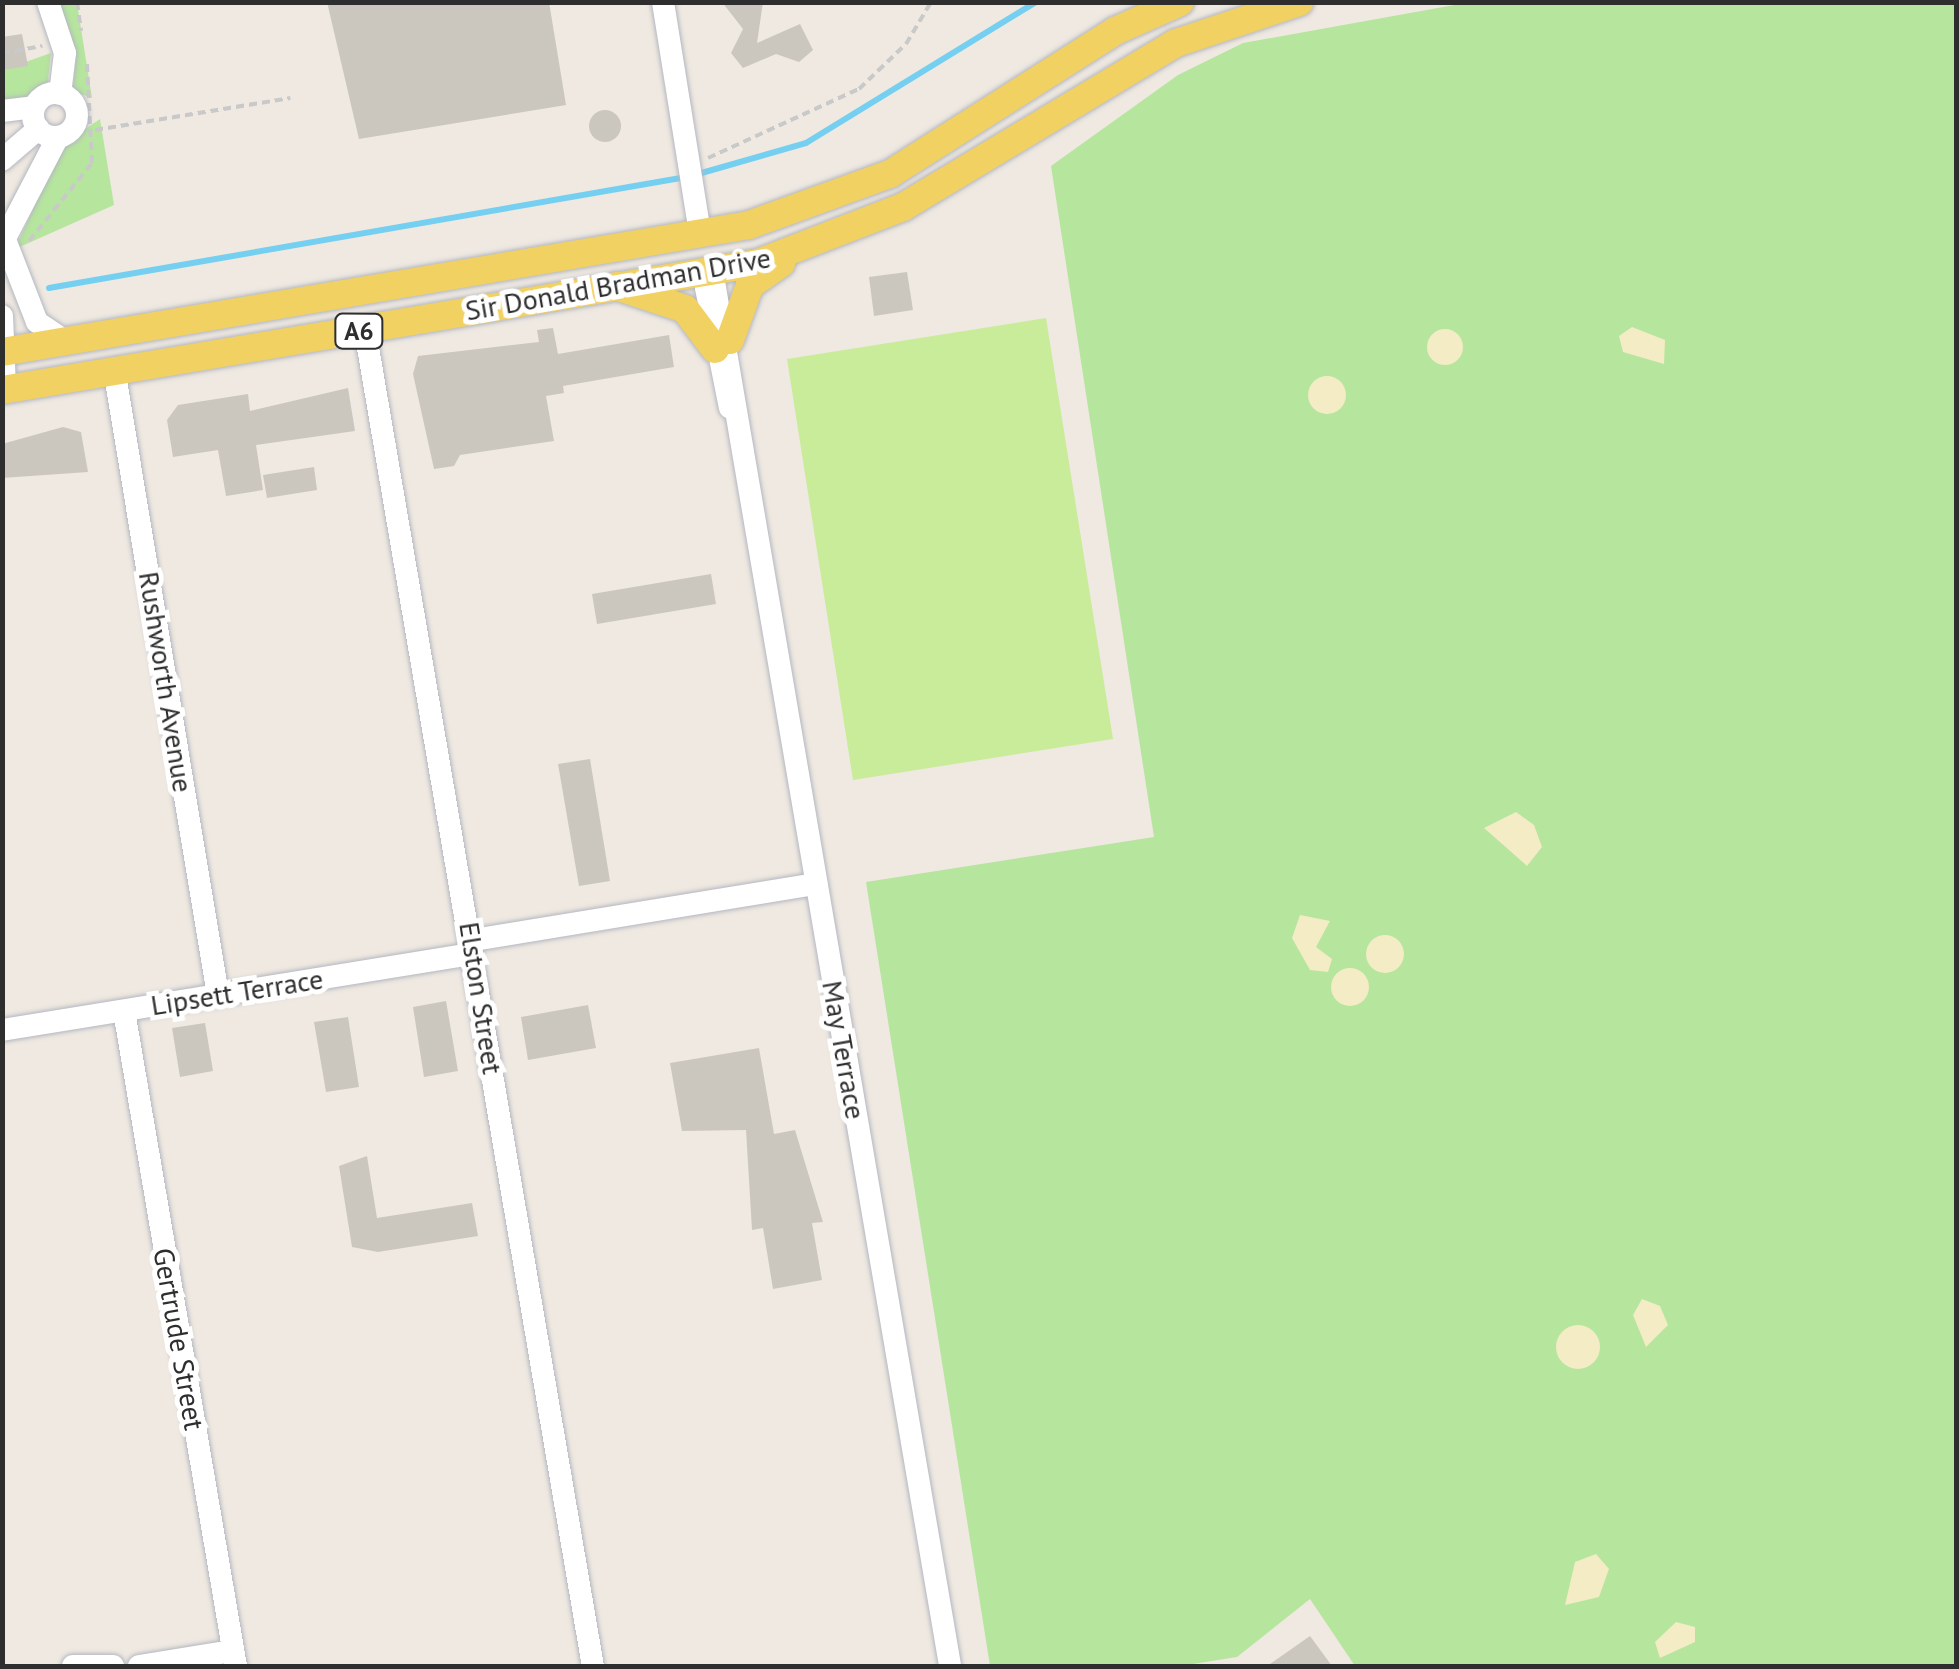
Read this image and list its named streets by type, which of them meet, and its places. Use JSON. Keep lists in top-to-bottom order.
{
  "streets": {
    "main road": ["Sir Donald Bradman Drive", "A6"],
    "street": [
      "Rushworth Avenue",
      "Lipsett Terrace",
      "Elston Street",
      "May Terrace",
      "Gertrude Street"
    ]
  },
  "crossings": [
    ["Sir Donald Bradman Drive", "Rushworth Avenue"],
    ["Sir Donald Bradman Drive", "Elston Street"],
    ["Sir Donald Bradman Drive", "May Terrace"],
    ["Rushworth Avenue", "Lipsett Terrace"],
    ["Lipsett Terrace", "Elston Street"],
    ["Lipsett Terrace", "May Terrace"],
    ["Lipsett Terrace", "Gertrude Street"]
  ]
}
